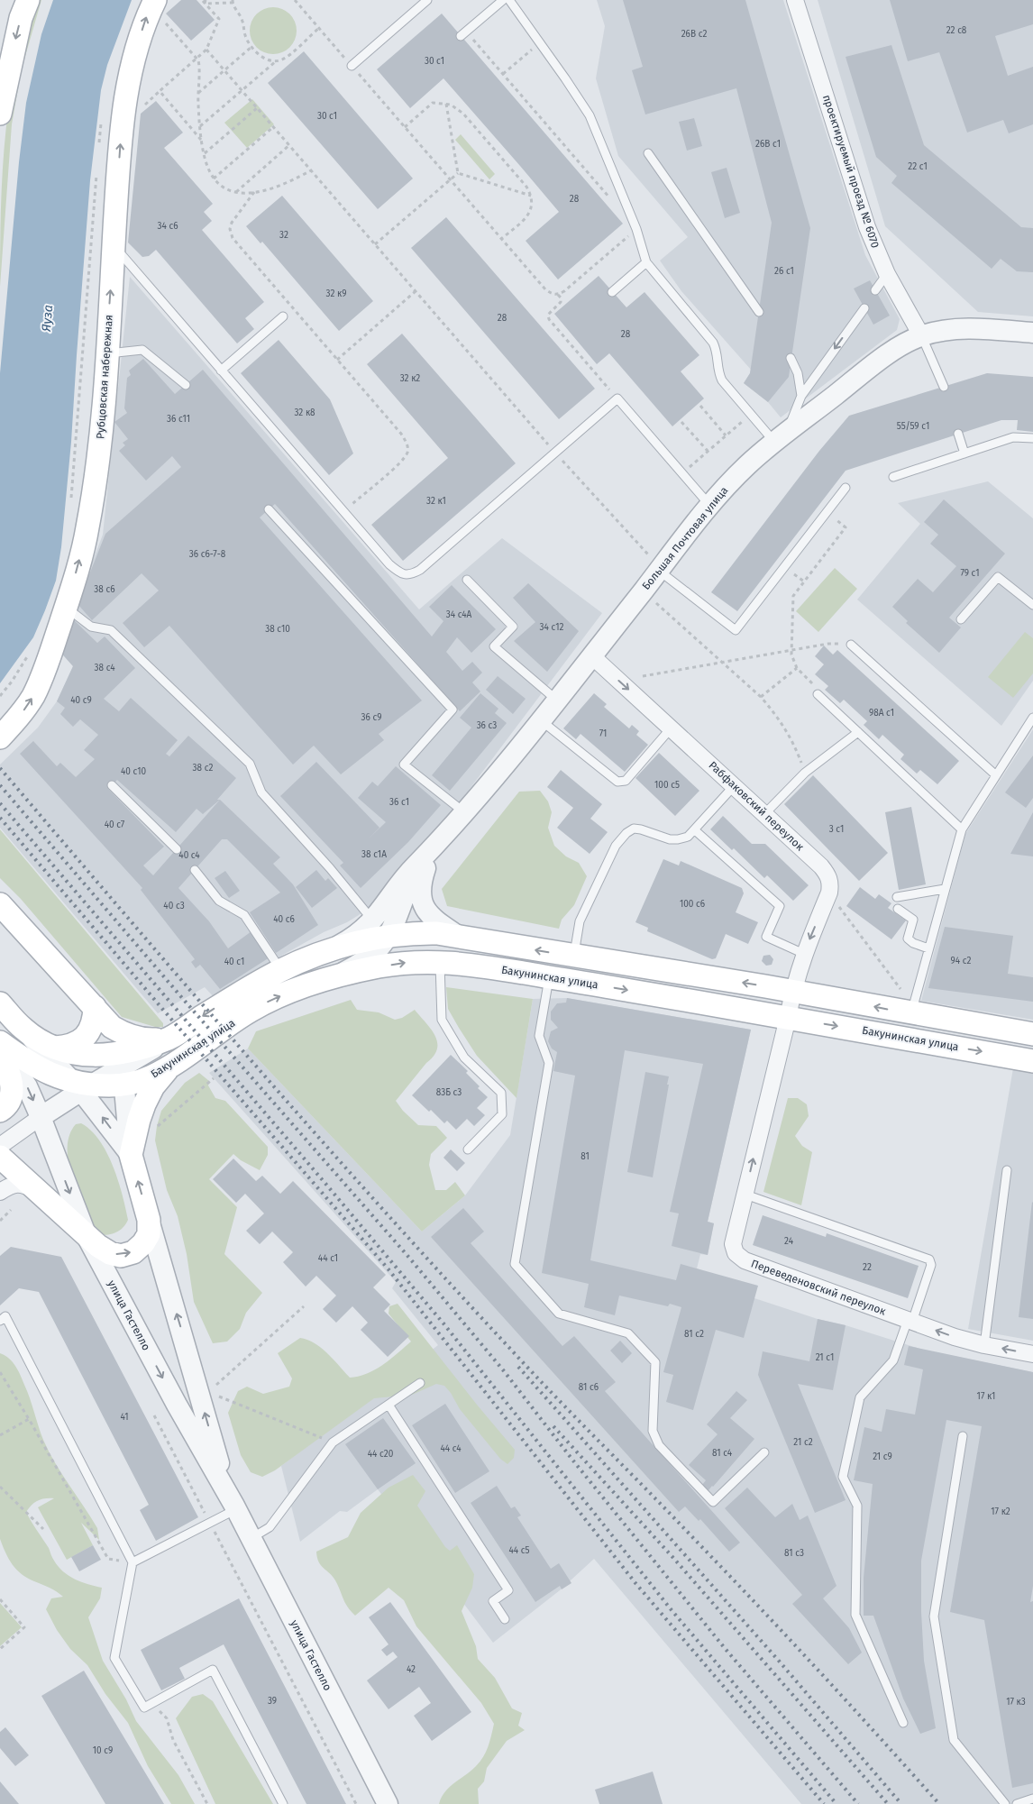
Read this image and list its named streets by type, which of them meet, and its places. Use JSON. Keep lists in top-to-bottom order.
{
  "streets": {
    "main road": ["Рубцовская набережная", "Бакунинская улица", "улица Гастелло"],
    "street": [
      "проектируемый проезд № 6070",
      "Большая Почтовая улица",
      "Рабфаковский переулок",
      "Переведеновский переулок"
    ]
  },
  "crossings": [
    ["проектируемый проезд № 6070", "Большая Почтовая улица"],
    ["Большая Почтовая улица", "Рабфаковский переулок"],
    ["Большая Почтовая улица", "Бакунинская улица"],
    ["Рабфаковский переулок", "Бакунинская улица"],
    ["Рабфаковский переулок", "Переведеновский переулок"],
    ["Бакунинская улица", "Переведеновский переулок"],
    ["Бакунинская улица", "улица Гастелло"]
  ],
  "one_way": ["Рубцовская набережная", "Рабфаковский переулок"],
  "water": ["Яуза"],
  "house_numbers": [
    "22 с8",
    "26В с2",
    "30 с1",
    "30 с1",
    "26В с1",
    "22 с1",
    "28",
    "34 с6",
    "32",
    "26 с1",
    "32 к9",
    "28",
    "28",
    "32 к2",
    "32 к8",
    "36 c11",
    "55/59 с1",
    "32 к1",
    "36 с6-7-8",
    "79 с1",
    "38 с6",
    "34 с4А",
    "34 с12",
    "38 c10",
    "38 с4",
    "40 c9",
    "98А с1",
    "36 c9",
    "36 с3",
    "71",
    "38 с2",
    "40 с10",
    "100 с5",
    "36 с1",
    "40 с7",
    "3 с1",
    "38 с1А",
    "40 с4",
    "100 с6",
    "40 с3",
    "40 с6",
    "94 с2",
    "40 с1",
    "83Б с3",
    "81",
    "24",
    "44 c1",
    "22",
    "81 с2",
    "21 с1",
    "81 с6",
    "17 к1",
    "41",
    "21 с2",
    "44 c4",
    "81 с4",
    "44 с20",
    "21 с9",
    "17 к2",
    "44 c5",
    "81 с3",
    "42",
    "39",
    "17 к3",
    "10 с9"
  ]
}
